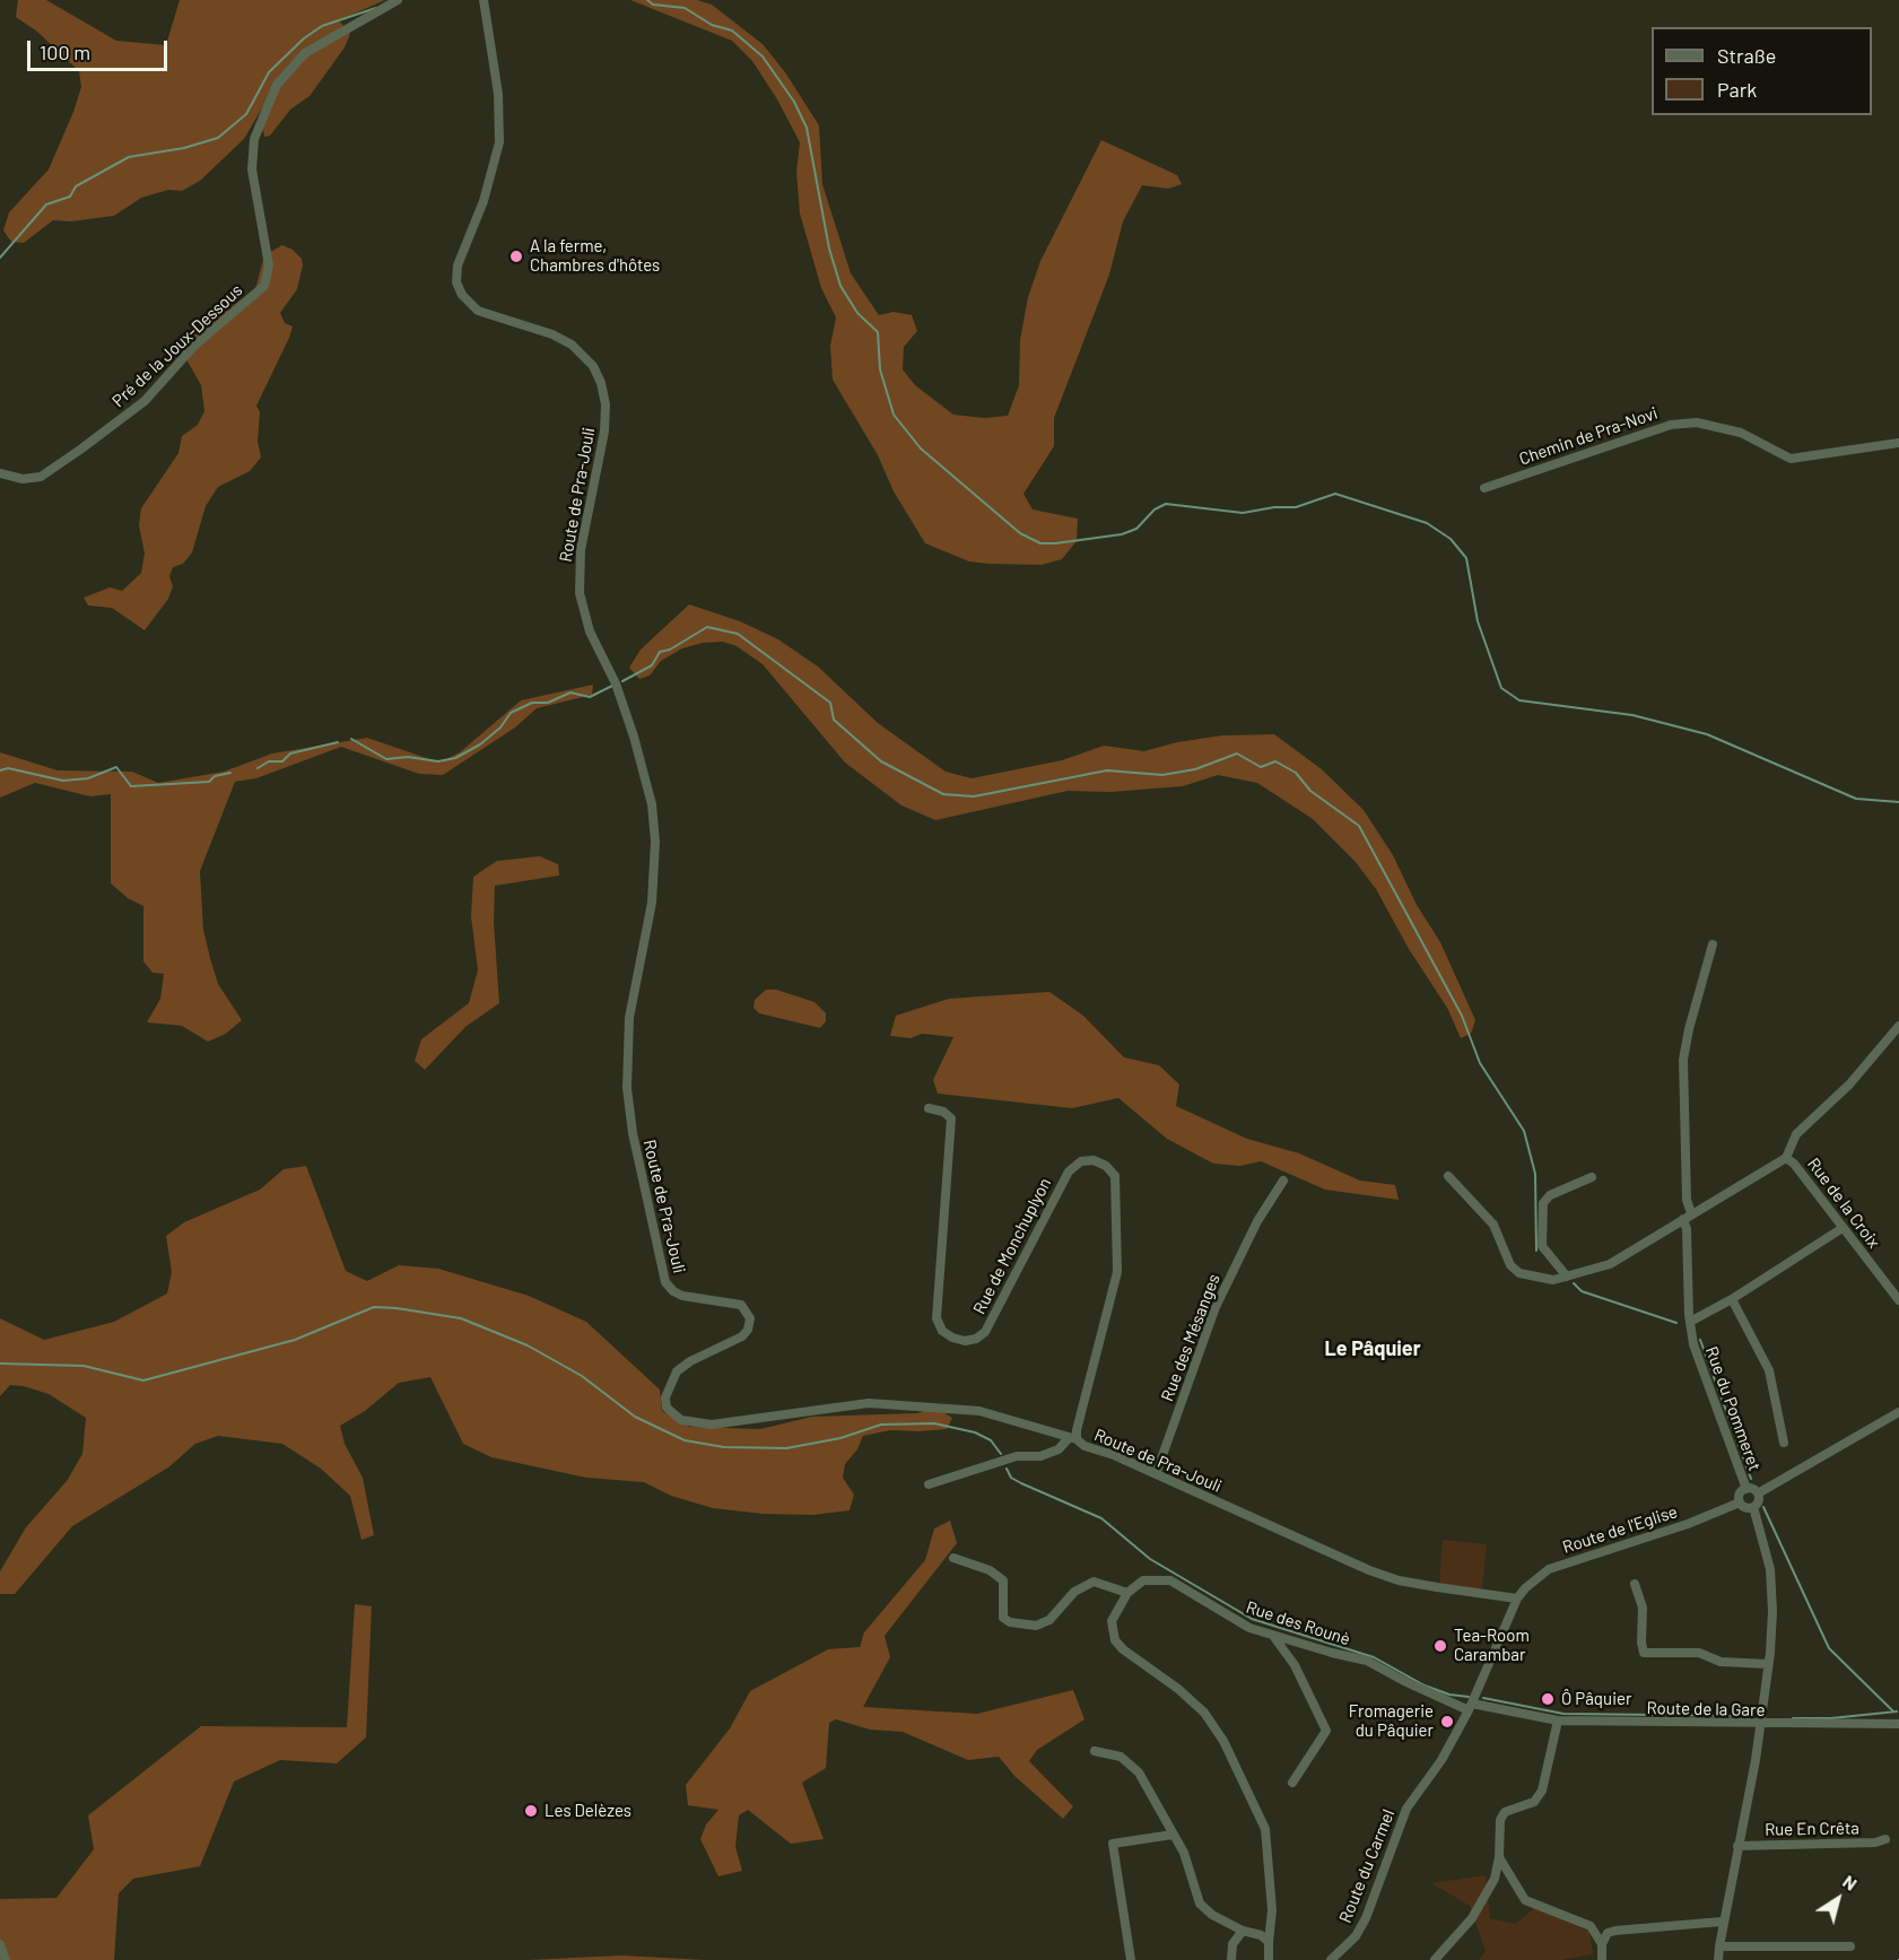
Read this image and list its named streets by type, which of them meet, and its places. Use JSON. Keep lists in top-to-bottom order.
{
  "streets": {
    "street": [
      "Pré de la Joux-Dessous",
      "Chemin de Pra-Novi",
      "Route de Pra-Jouli",
      "Rue de la Croix",
      "Rue de Monchuplyon",
      "Rue des Mésanges",
      "Rue du Pommeret",
      "Route de l'Eglise",
      "Rue des Rounè",
      "Route de la Gare",
      "Rue En Crêta",
      "Route du Carmel"
    ]
  },
  "crossings": [
    ["Route de Pra-Jouli", "Rue de Monchuplyon"],
    ["Route de Pra-Jouli", "Rue des Mésanges"],
    ["Route de Pra-Jouli", "Route de l'Eglise"],
    ["Route de Pra-Jouli", "Route du Carmel"],
    ["Rue du Pommeret", "Route de l'Eglise"],
    ["Rue du Pommeret", "Rue En Crêta"],
    ["Route de l'Eglise", "Rue En Crêta"],
    ["Route de l'Eglise", "Route du Carmel"],
    ["Rue des Rounè", "Route de la Gare"],
    ["Rue des Rounè", "Route du Carmel"],
    ["Route de la Gare", "Rue En Crêta"],
    ["Route de la Gare", "Route du Carmel"]
  ],
  "districts": ["Le Pâquier"],
  "places": [
    "A la ferme, Chambres d'hôtes",
    "Tea-Room Carambar",
    "Ô Pâquier",
    "Fromagerie du Pâquier",
    "Les Delèzes"
  ],
  "legend": ["Straße", "Park"],
  "scale_bar": "100 m",
  "north": "top right"
}
